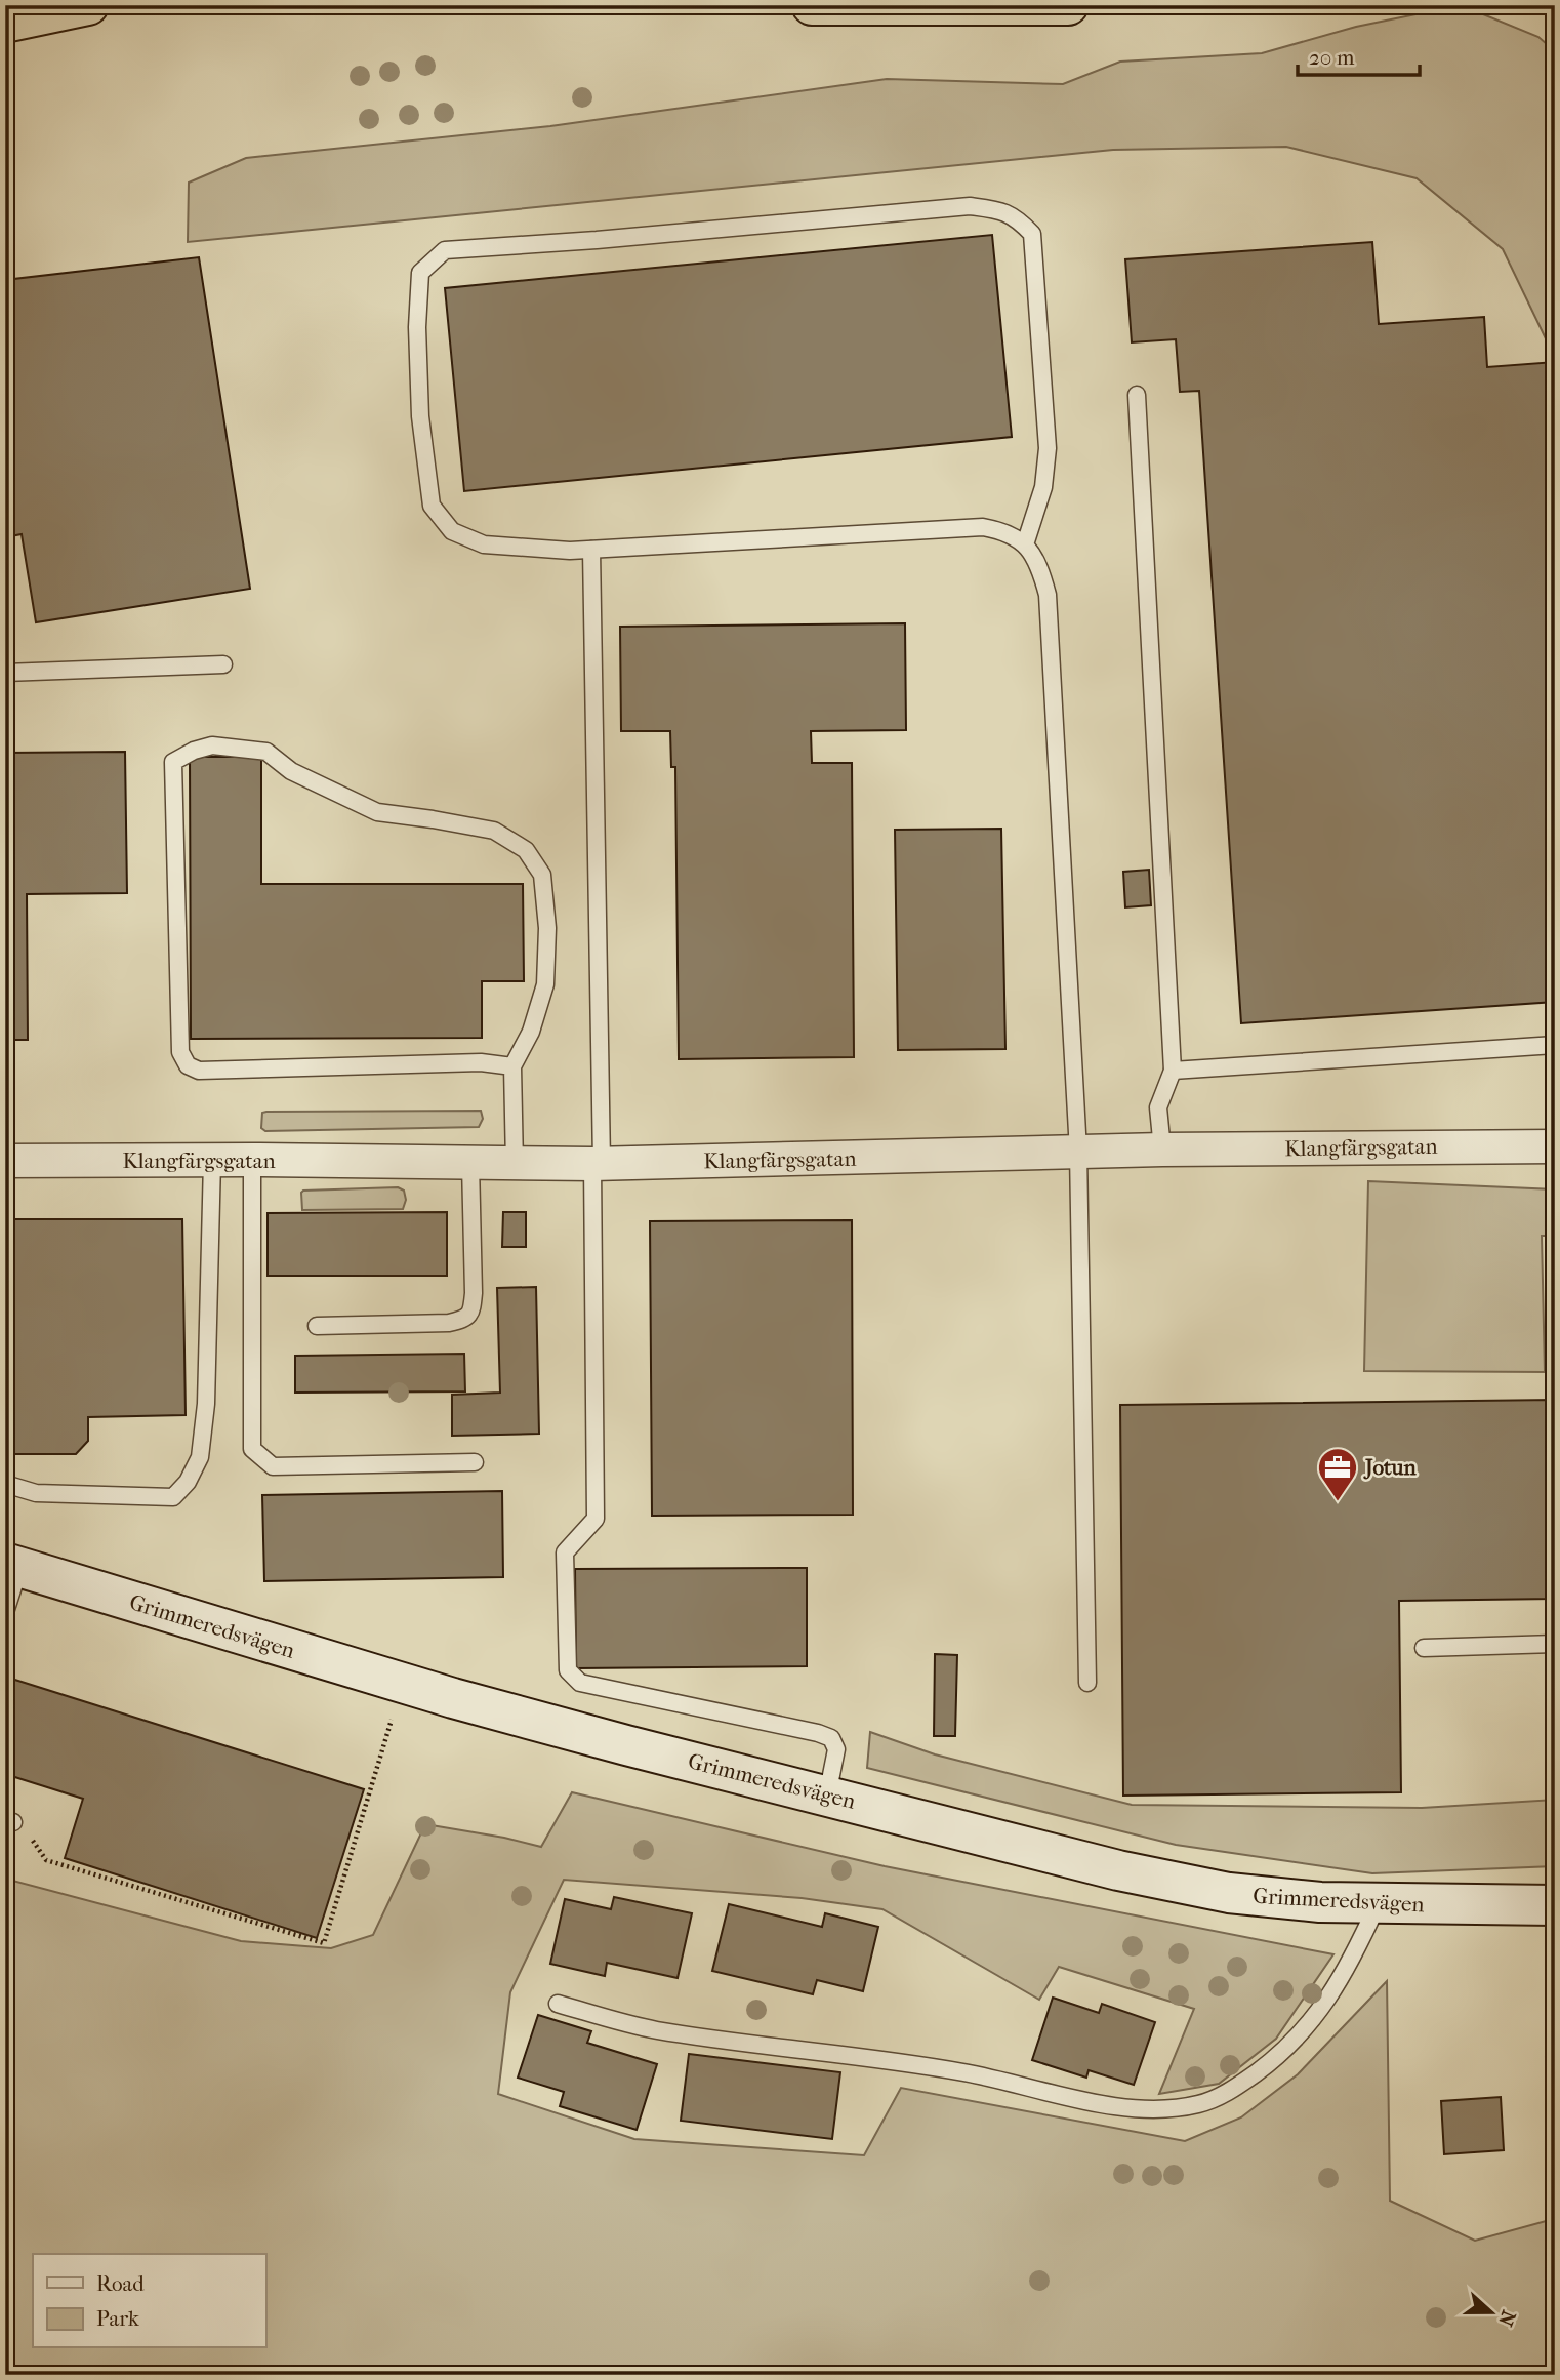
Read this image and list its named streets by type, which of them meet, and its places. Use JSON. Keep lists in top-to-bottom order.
{
  "streets": {
    "street": ["Klangfärgsgatan", "Grimmeredsvägen"]
  },
  "places": {
    "office": ["Jotun"]
  },
  "legend": ["Road", "Park"],
  "scale_bar": "20 m",
  "north": "right"
}
